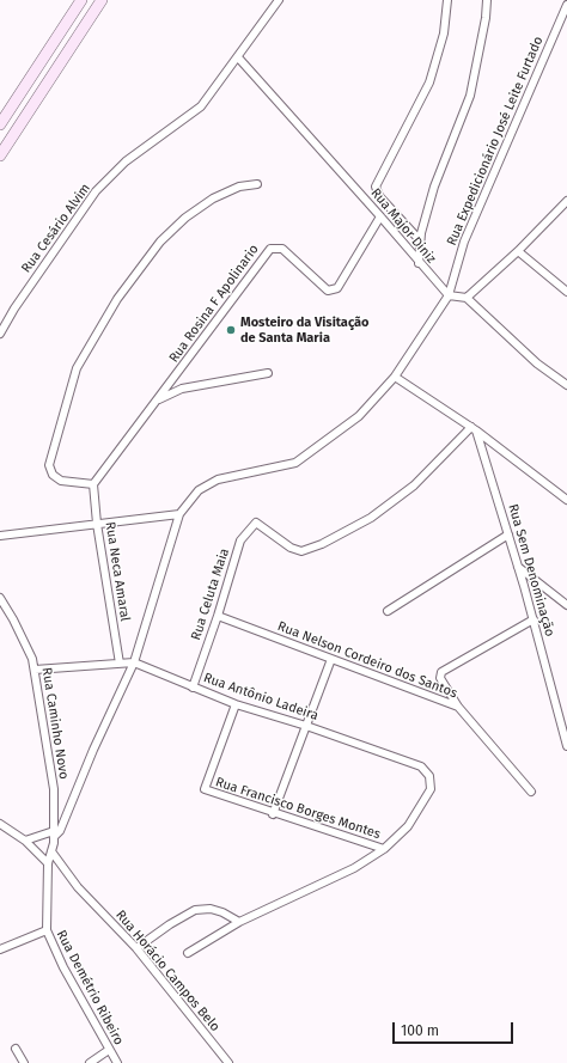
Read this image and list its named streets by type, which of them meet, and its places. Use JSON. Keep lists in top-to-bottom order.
{
  "streets": {
    "street": [
      "Rua Expedicionário José Leite Furtado",
      "Rua Major Diniz",
      "Rua Cesário Alvim",
      "Rua Rosina F Apolinario",
      "Rua Sem Denominação",
      "Rua Neca Amaral",
      "Rua Celuta Maia",
      "Rua Nelson Cordeiro dos Santos",
      "Rua Antônio Ladeira",
      "Rua Caminho Novo",
      "Rua Francisco Borges Montes",
      "Rua Horácio Campos Belo",
      "Rua Demétrio Ribeiro"
    ]
  },
  "crossings": [
    ["Rua Expedicionário José Leite Furtado", "Rua Major Diniz"],
    ["Rua Expedicionário José Leite Furtado", "Rua Antônio Ladeira"],
    ["Rua Expedicionário José Leite Furtado", "Rua Caminho Novo"],
    ["Rua Major Diniz", "Rua Cesário Alvim"],
    ["Rua Major Diniz", "Rua Rosina F Apolinario"],
    ["Rua Rosina F Apolinario", "Rua Neca Amaral"],
    ["Rua Sem Denominação", "Rua Celuta Maia"],
    ["Rua Neca Amaral", "Rua Antônio Ladeira"],
    ["Rua Celuta Maia", "Rua Nelson Cordeiro dos Santos"],
    ["Rua Celuta Maia", "Rua Antônio Ladeira"],
    ["Rua Antônio Ladeira", "Rua Caminho Novo"],
    ["Rua Antônio Ladeira", "Rua Francisco Borges Montes"],
    ["Rua Caminho Novo", "Rua Horácio Campos Belo"],
    ["Rua Caminho Novo", "Rua Demétrio Ribeiro"]
  ],
  "places": ["Mosteiro da Visitação de Santa Maria"],
  "scale_bar": "100 m"
}
